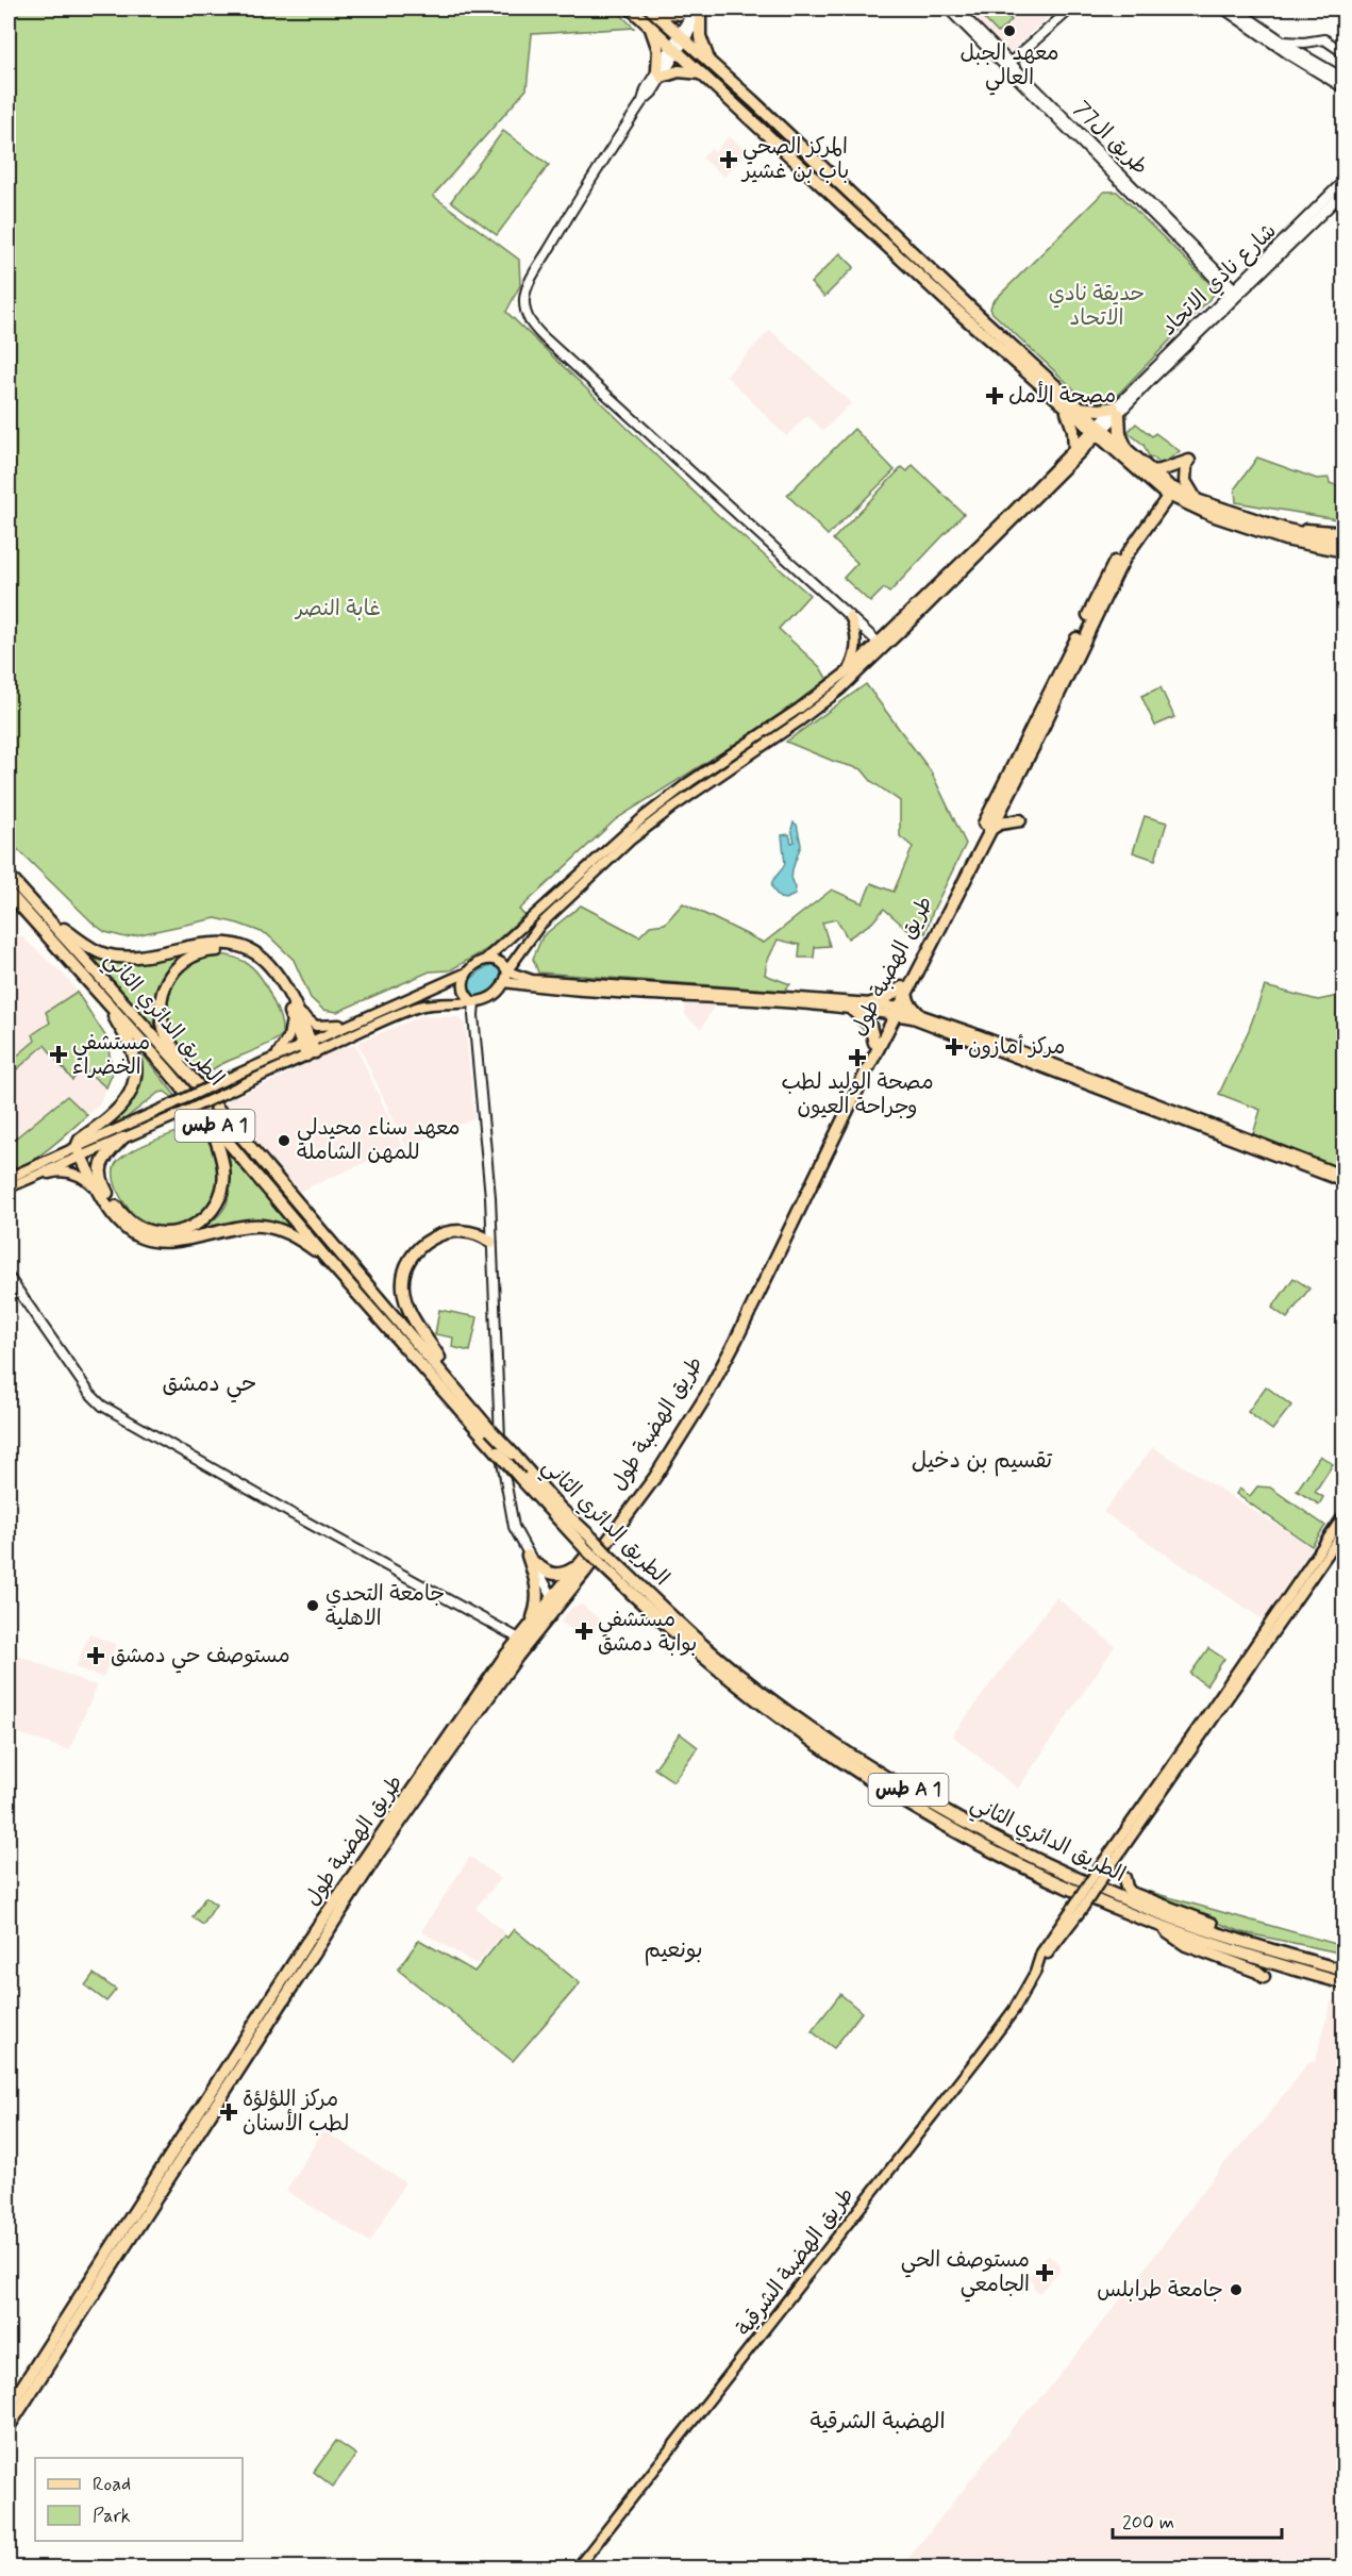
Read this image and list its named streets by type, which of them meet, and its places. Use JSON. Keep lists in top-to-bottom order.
{
  "streets": {
    "highway": ["طريق الهضبة طول", "الطريق الدائري الثاني", "طس A 1"],
    "main road": ["طريق ال77", "شارع نادي الاتحاد", "طريق الهضبة الشرقية"]
  },
  "crossings": [
    ["طريق ال77", "شارع نادي الاتحاد"]
  ],
  "districts": [
    "حي دمشق",
    "تقسيم بن دخيل",
    "بونعيم",
    "الهضبة الشرقية"
  ],
  "parks": ["حديقة نادي الاتحاد", "غابة النصر"],
  "places": {
    "other": [
      "معهد الجبل العالي",
      "معهد سناء محيدلي للمهن الشاملة",
      "جامعة التحدي الاهلية",
      "جامعة طرابلس"
    ],
    "health": [
      "المركز الصحي باب بن غشير",
      "مصحة الأمل",
      "مركز أمازون",
      "مستشفي الخضراء",
      "مصحة الوليد لطب وجراحة العيون",
      "مستشفي بوابة دمشق",
      "مستوصف حي دمشق",
      "مركز اللؤلؤة لطب الأسنان",
      "مستوصف الحي الجامعي"
    ]
  },
  "legend": ["Road", "Park"],
  "scale_bar": "200 m"
}
